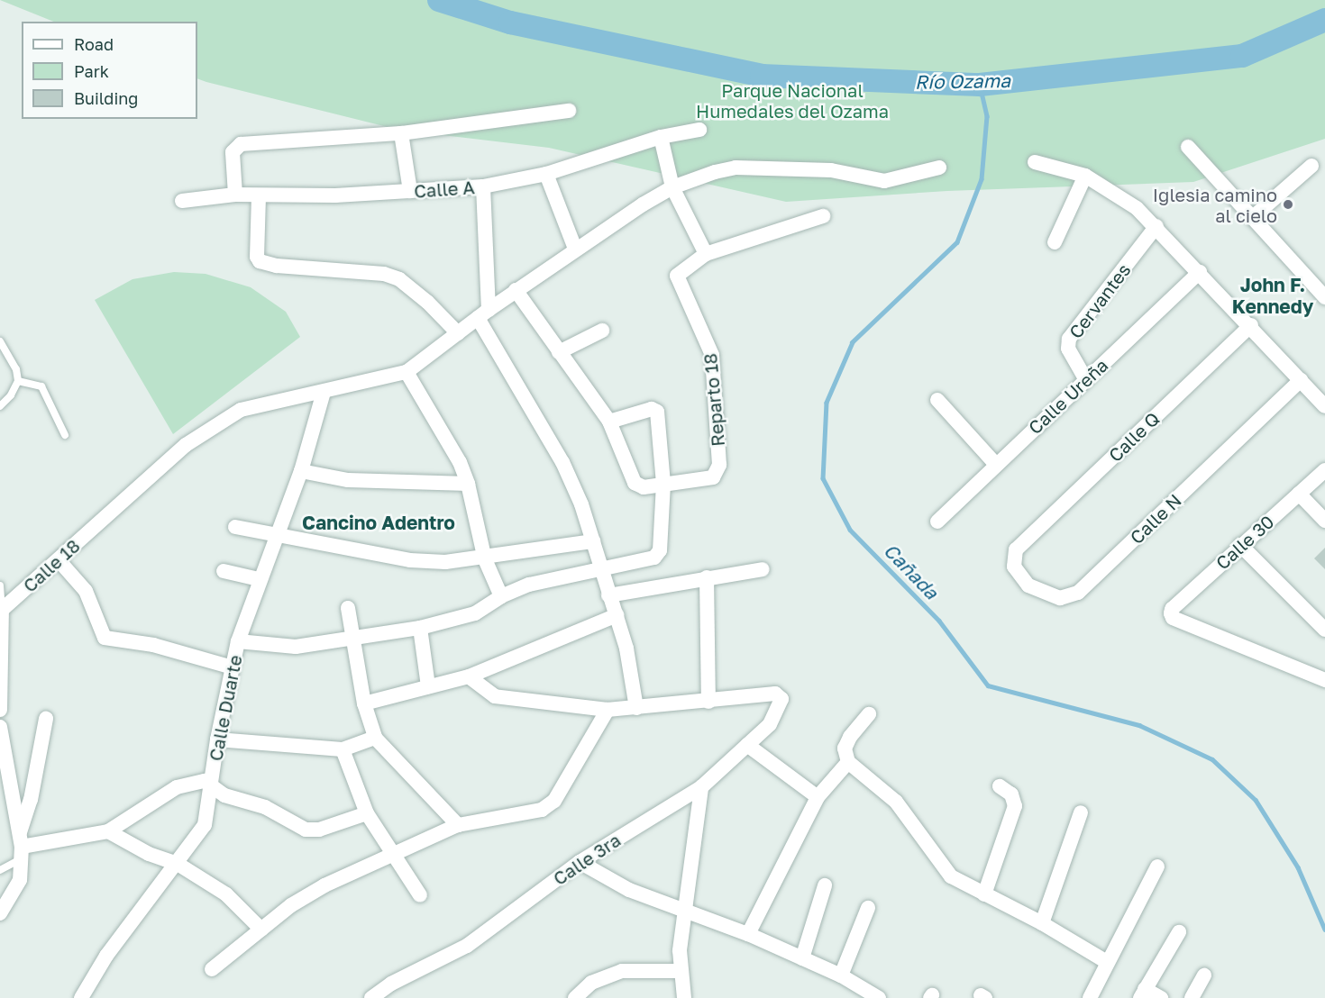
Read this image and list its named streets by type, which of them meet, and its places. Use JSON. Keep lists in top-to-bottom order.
{
  "streets": {
    "street": [
      "Calle A",
      "Cervantes",
      "Calle Ureña",
      "Reparto 18",
      "Calle Q",
      "Calle N",
      "Calle 30",
      "Calle 18",
      "Calle Duarte",
      "Calle 3ra"
    ]
  },
  "crossings": [
    ["Cervantes", "Calle Ureña"],
    ["Calle Q", "Calle N"],
    ["Calle 18", "Calle Duarte"]
  ],
  "districts": ["John F. Kennedy", "Cancino Adentro"],
  "water": ["Río Ozama", "Cañada"],
  "parks": ["Parque Nacional Humedales del Ozama"],
  "places": ["Iglesia camino al cielo"],
  "legend": ["Road", "Park", "Building"]
}
